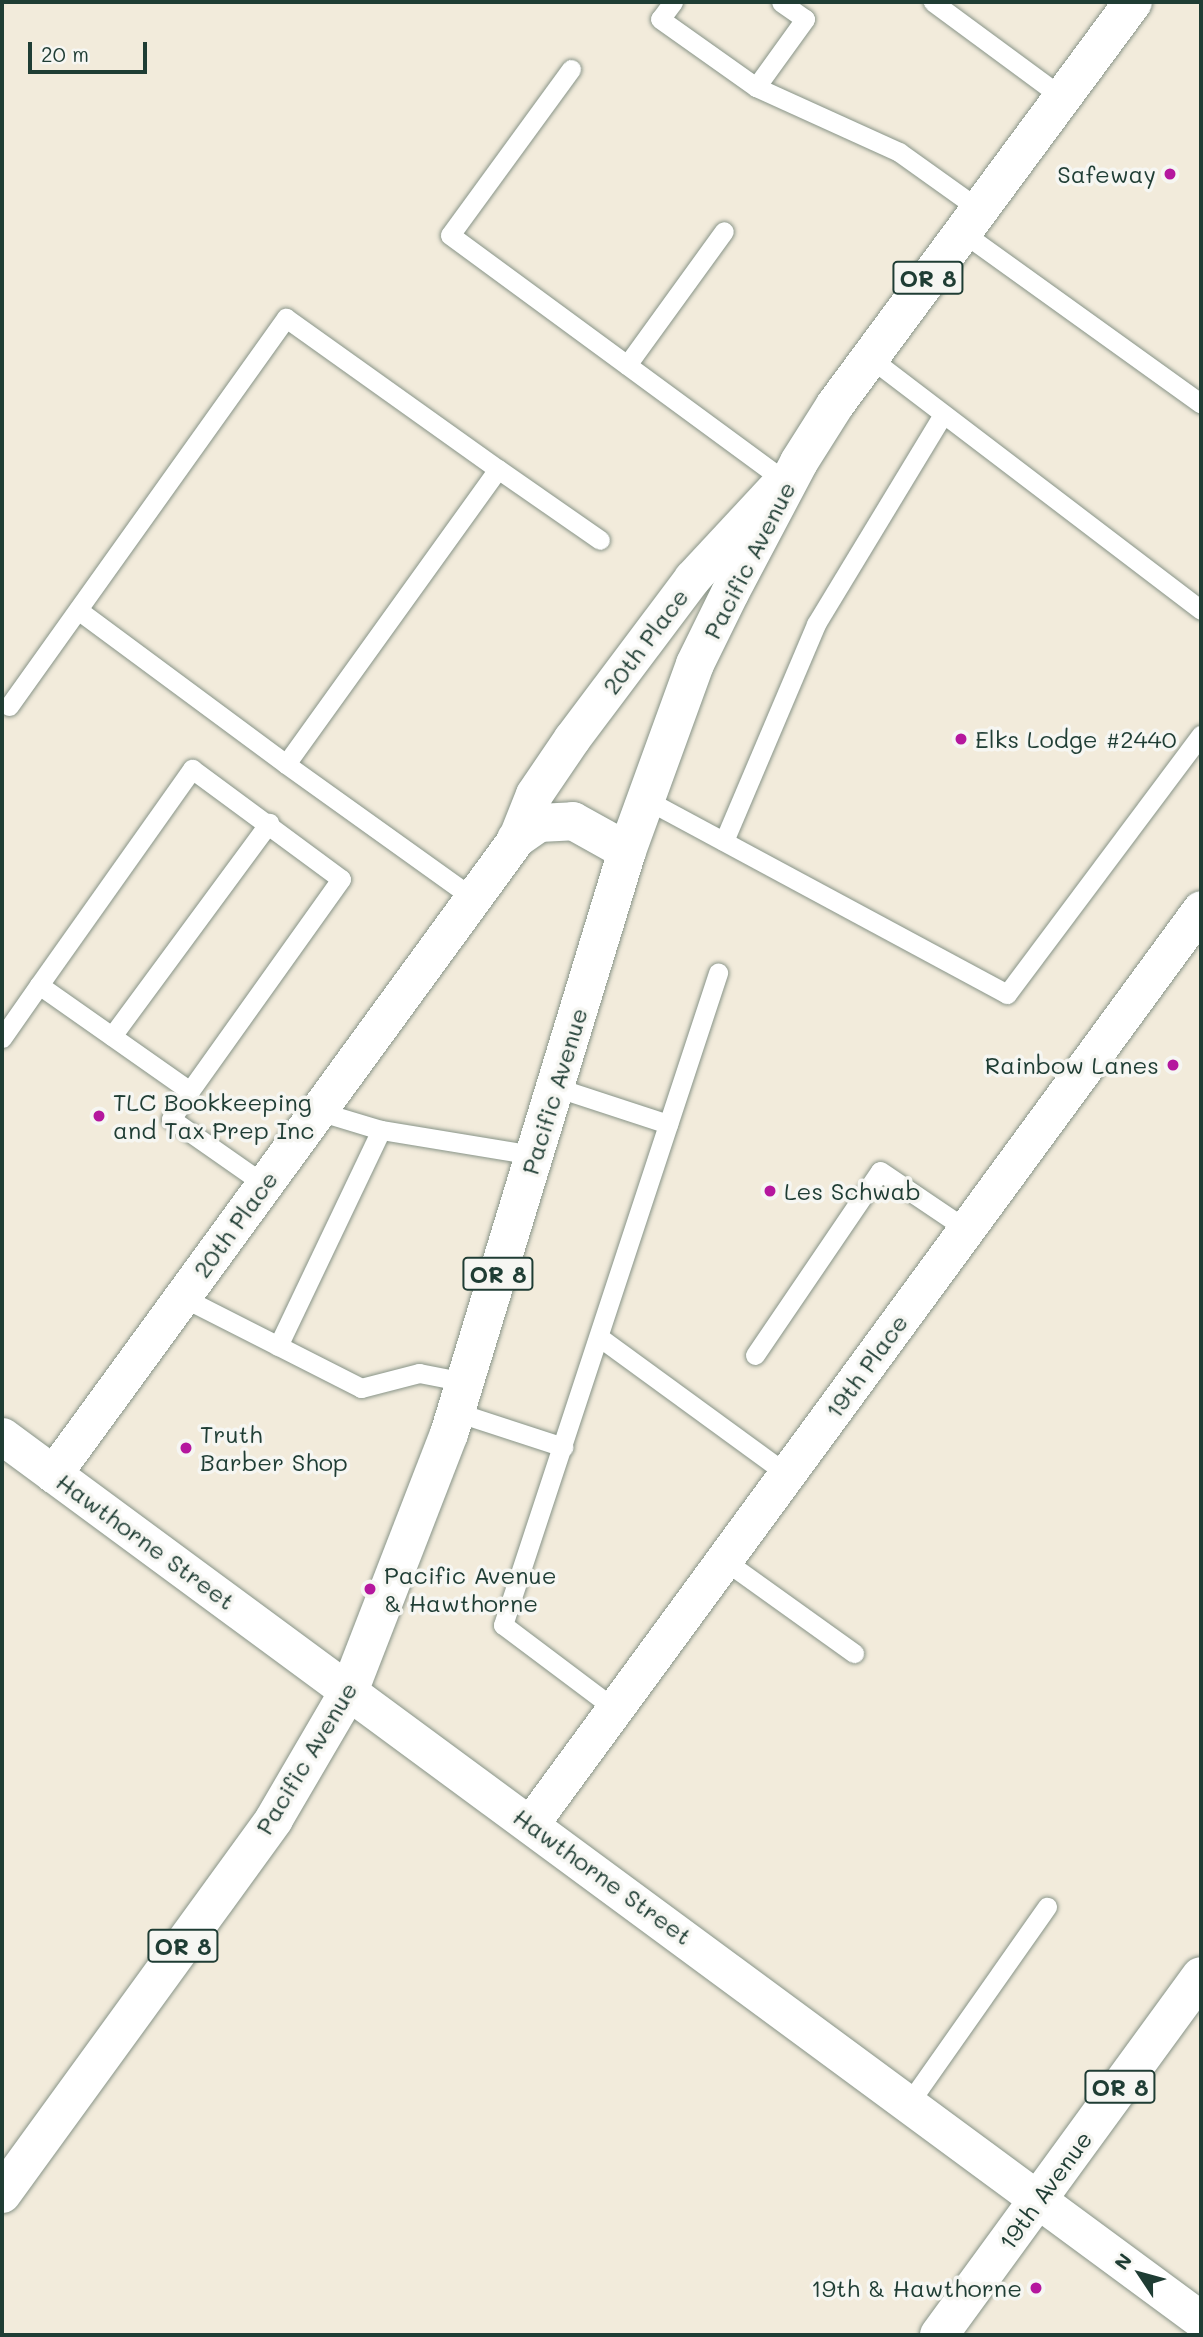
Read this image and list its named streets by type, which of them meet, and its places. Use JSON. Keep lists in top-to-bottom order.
{
  "streets": {
    "main road": [
      "OR 8",
      "Pacific Avenue",
      "20th Place",
      "19th Avenue"
    ],
    "street": ["19th Place", "Hawthorne Street"]
  },
  "crossings": [
    ["Pacific Avenue", "20th Place"],
    ["Pacific Avenue", "Hawthorne Street"],
    ["20th Place", "Hawthorne Street"],
    ["19th Place", "Hawthorne Street"],
    ["Hawthorne Street", "19th Avenue"]
  ],
  "places": [
    "Safeway",
    "Elks Lodge #2440",
    "Rainbow Lanes",
    "TLC Bookkeeping and Tax Prep Inc",
    "Les Schwab",
    "Truth Barber Shop",
    "Pacific Avenue & Hawthorne",
    "19th & Hawthorne"
  ],
  "scale_bar": "20 m",
  "north": "top left"
}
